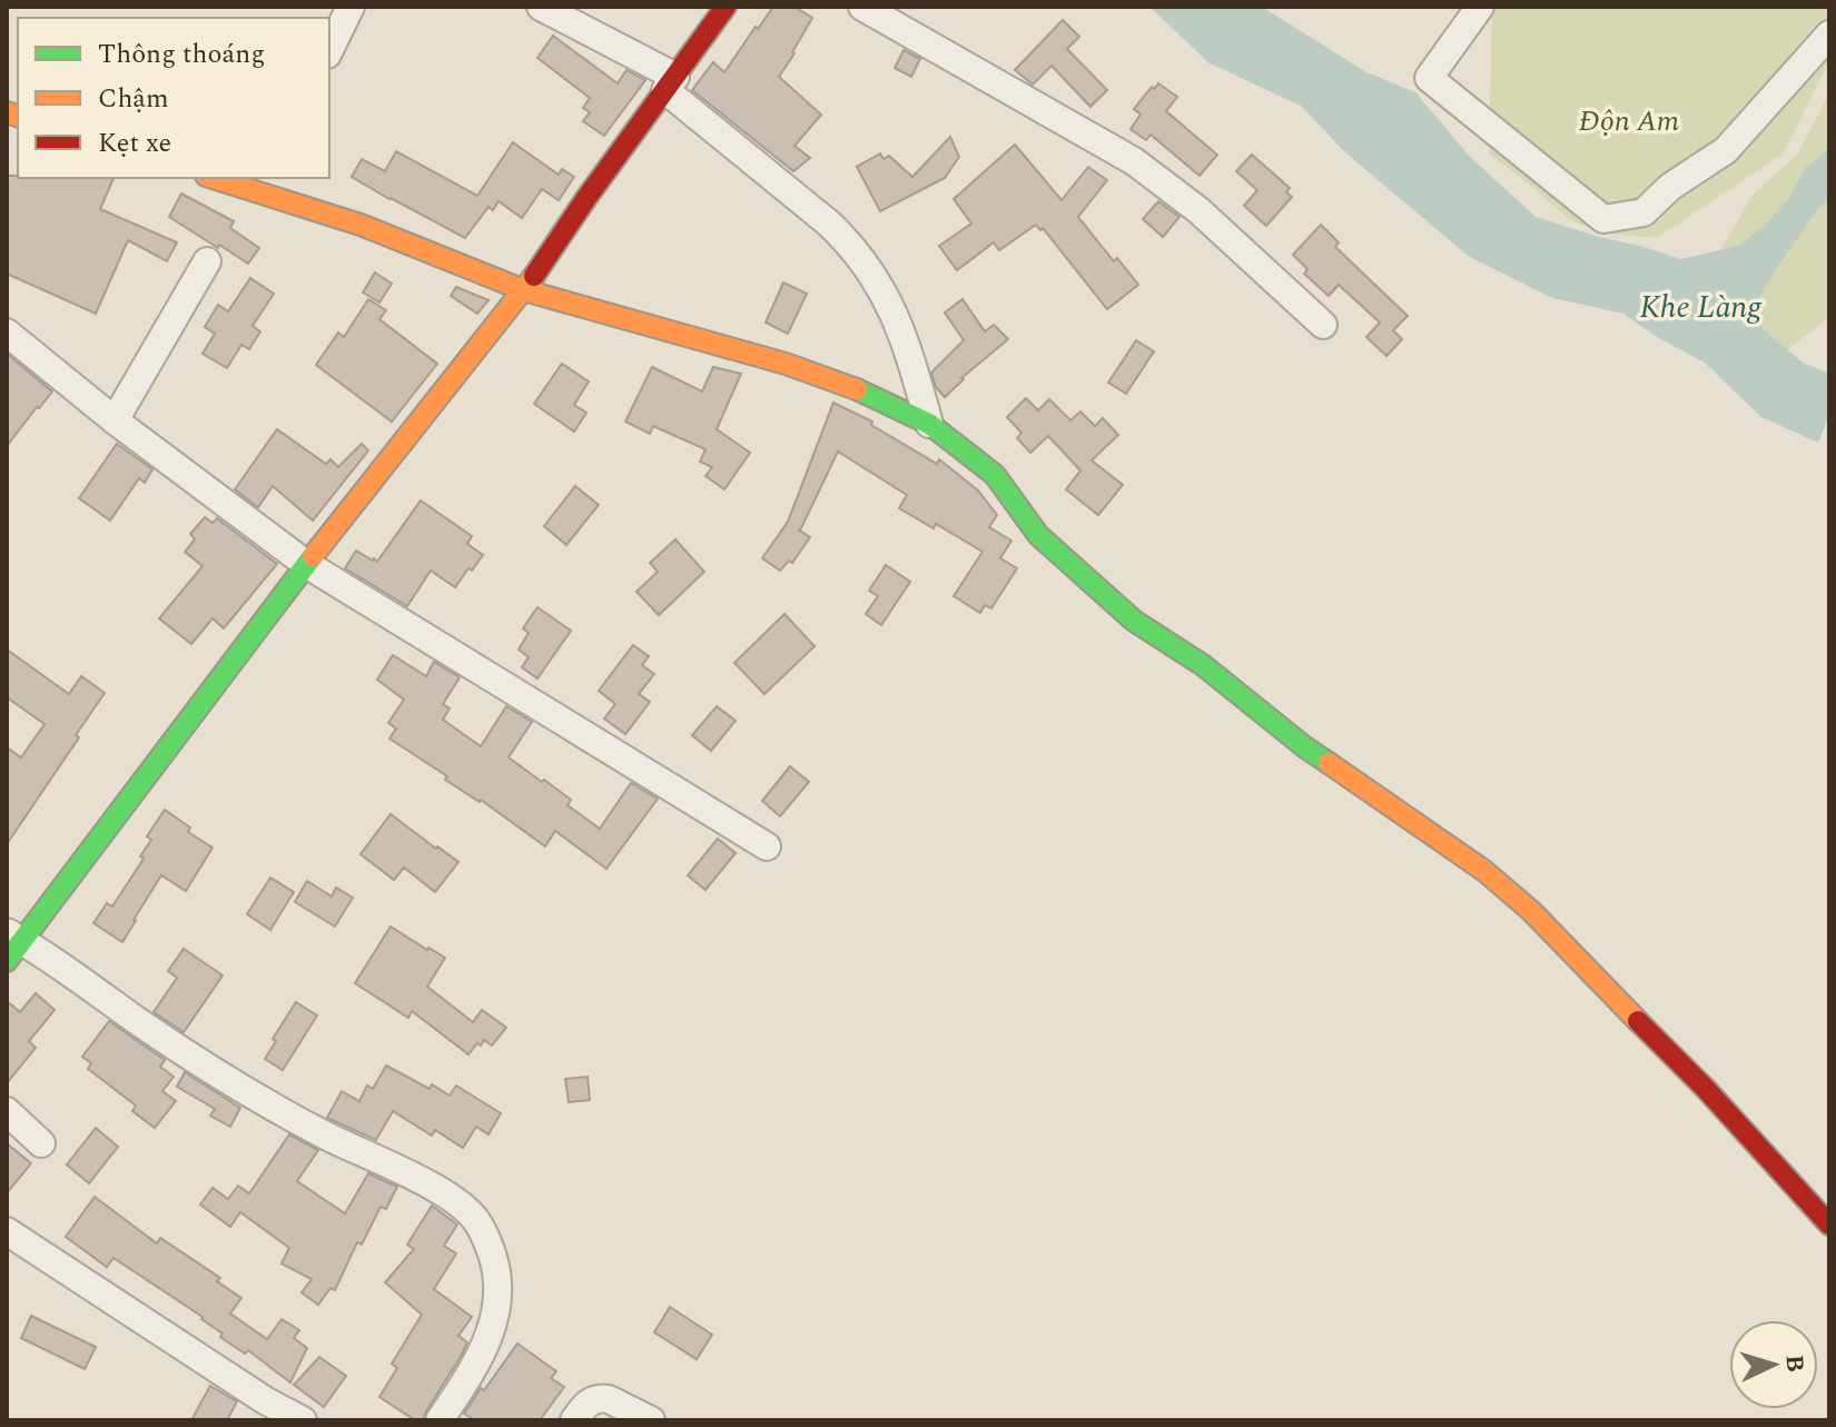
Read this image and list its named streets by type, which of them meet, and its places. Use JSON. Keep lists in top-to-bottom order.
{
  "water": ["Khe Làng"],
  "parks": ["Độn Am"],
  "legend": ["Thông thoáng", "Chậm", "Kẹt xe"],
  "north": "right"
}
